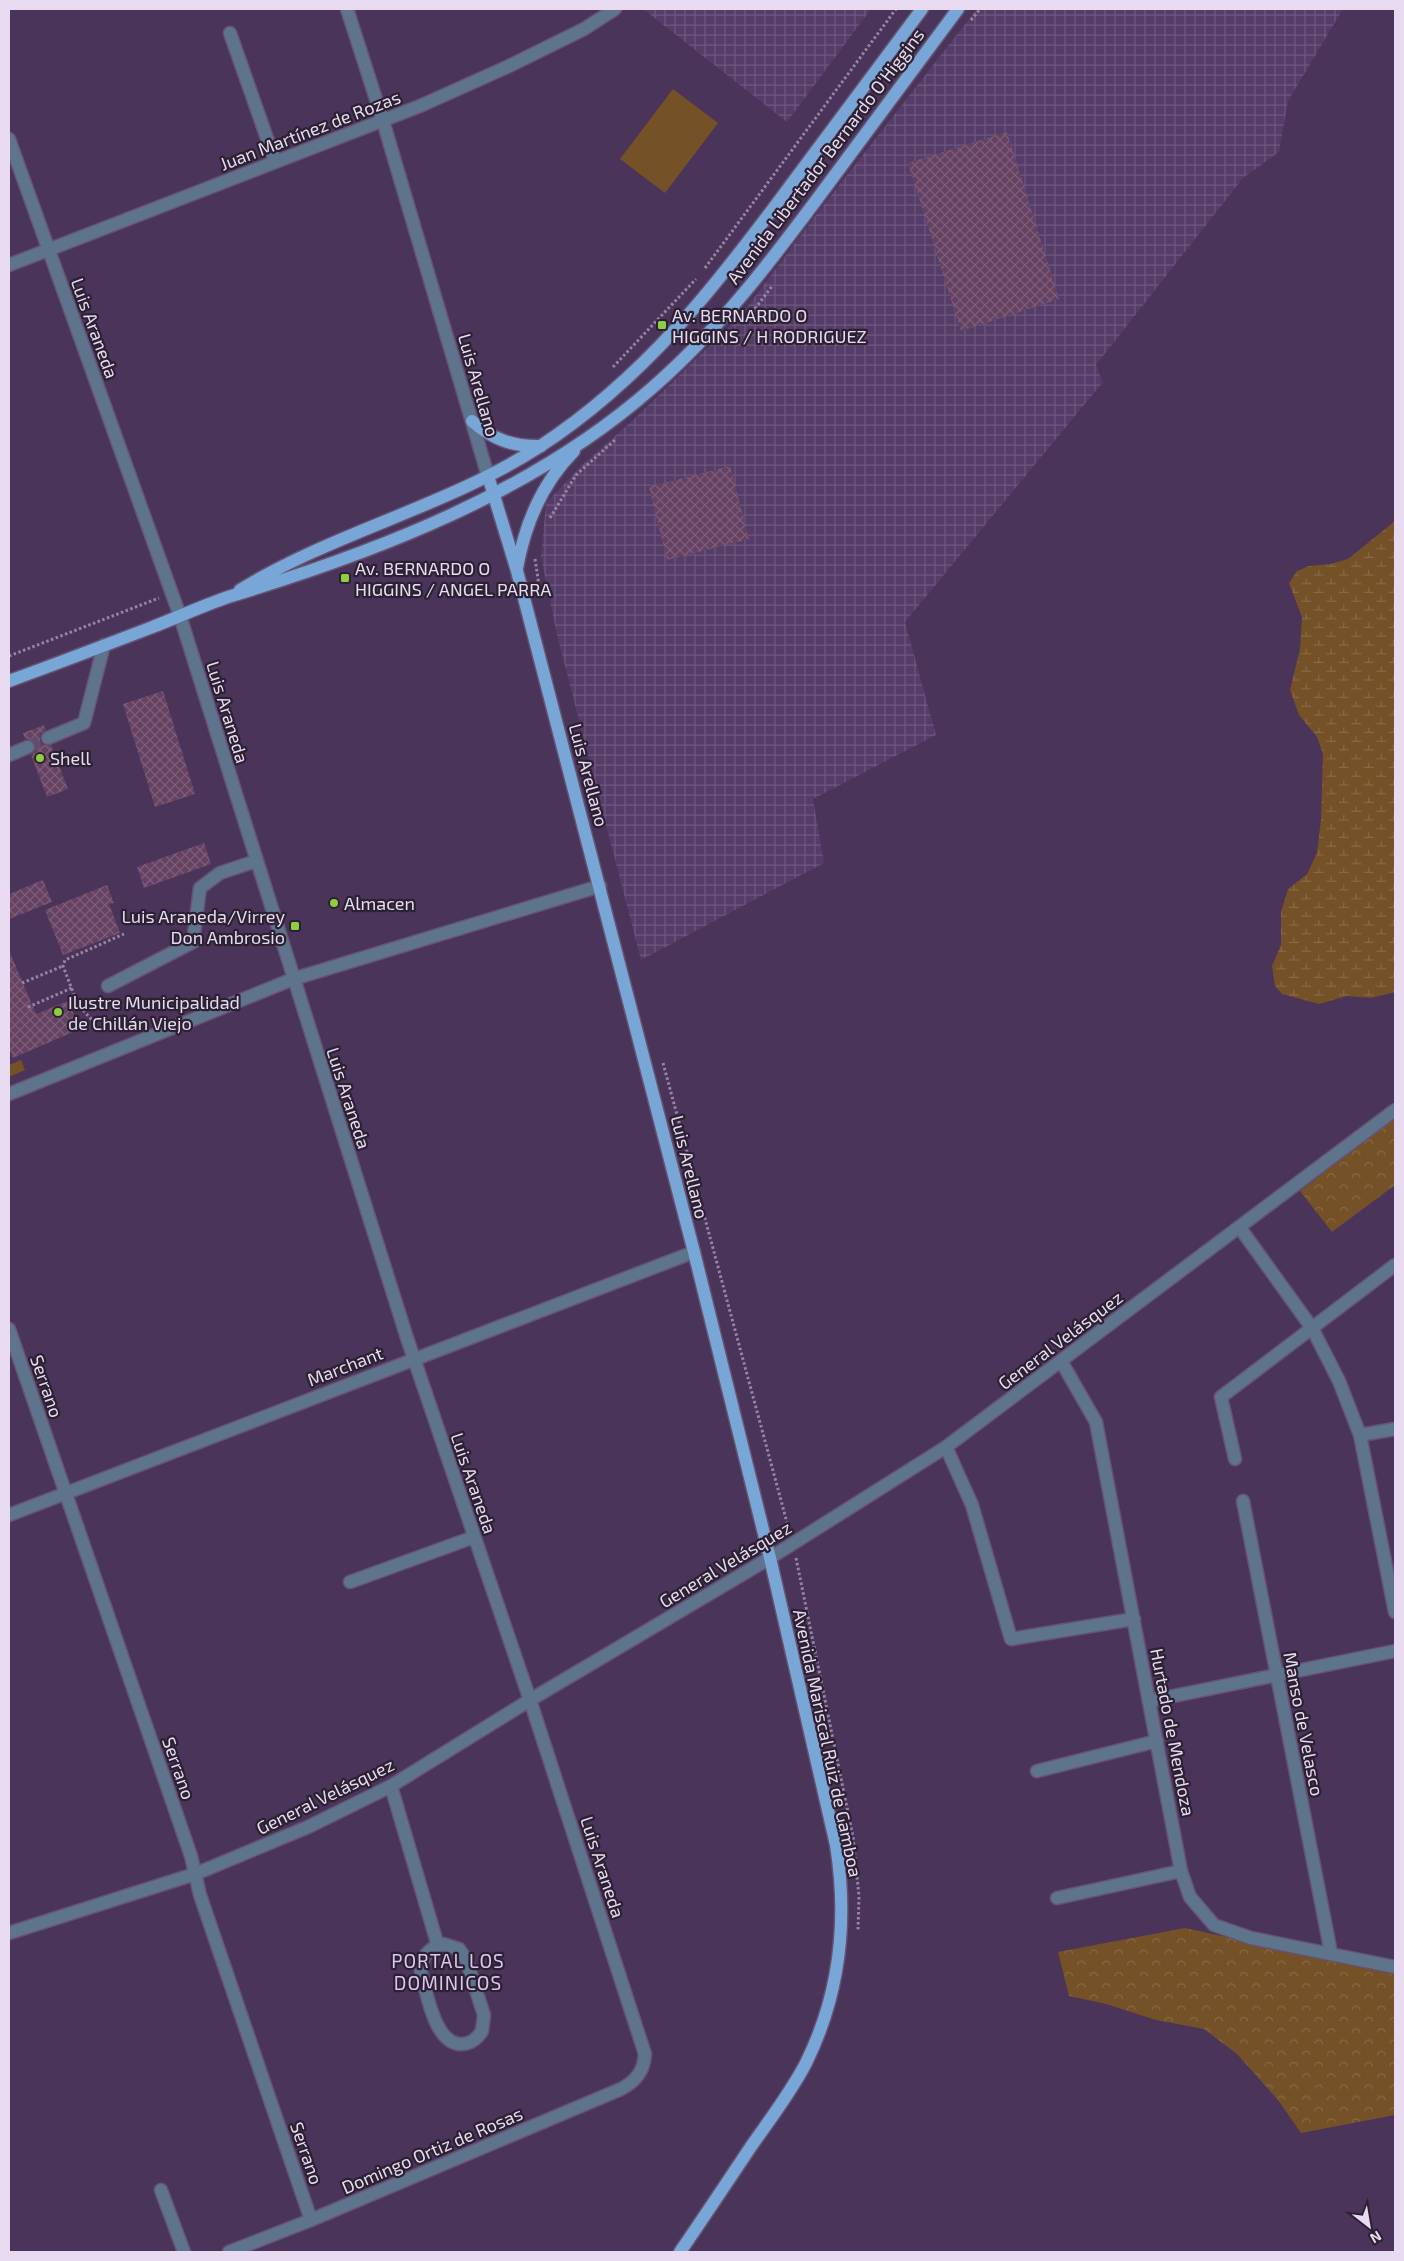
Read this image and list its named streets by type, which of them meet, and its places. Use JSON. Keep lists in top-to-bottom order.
{
  "streets": {
    "main road": ["Avenida Libertador Bernardo O'Higgins", "Luis Arellano", "Avenida Mariscal Ruiz de Gamboa"],
    "street": [
      "Juan Martínez de Rozas",
      "Luis Araneda",
      "General Velásquez",
      "Marchant",
      "Serrano",
      "Manso de Velasco",
      "Hurtado de Mendoza",
      "Domingo Ortiz de Rosas"
    ]
  },
  "crossings": [
    ["Juan Martínez de Rozas", "Luis Araneda"],
    ["Juan Martínez de Rozas", "Luis Arellano"],
    ["Avenida Libertador Bernardo O'Higgins", "Luis Araneda"],
    ["Avenida Libertador Bernardo O'Higgins", "Luis Arellano"],
    ["Luis Araneda", "General Velásquez"],
    ["Luis Araneda", "Marchant"],
    ["Luis Araneda", "Domingo Ortiz de Rosas"],
    ["Luis Arellano", "General Velásquez"],
    ["Luis Arellano", "Marchant"],
    ["Luis Arellano", "Avenida Mariscal Ruiz de Gamboa"],
    ["General Velásquez", "Serrano"],
    ["General Velásquez", "Hurtado de Mendoza"],
    ["General Velásquez", "Avenida Mariscal Ruiz de Gamboa"],
    ["Marchant", "Serrano"],
    ["Serrano", "Domingo Ortiz de Rosas"],
    ["Manso de Velasco", "Hurtado de Mendoza"]
  ],
  "districts": ["PORTAL LOS DOMINICOS"],
  "places": {
    "transit": ["Av. BERNARDO O HIGGINS / H RODRIGUEZ", "Av. BERNARDO O HIGGINS / ANGEL PARRA", "Luis Araneda/Virrey Don Ambrosio"],
    "other": ["Shell", "Almacen", "Ilustre Municipalidad de Chillán Viejo"]
  },
  "north": "bottom right"
}
